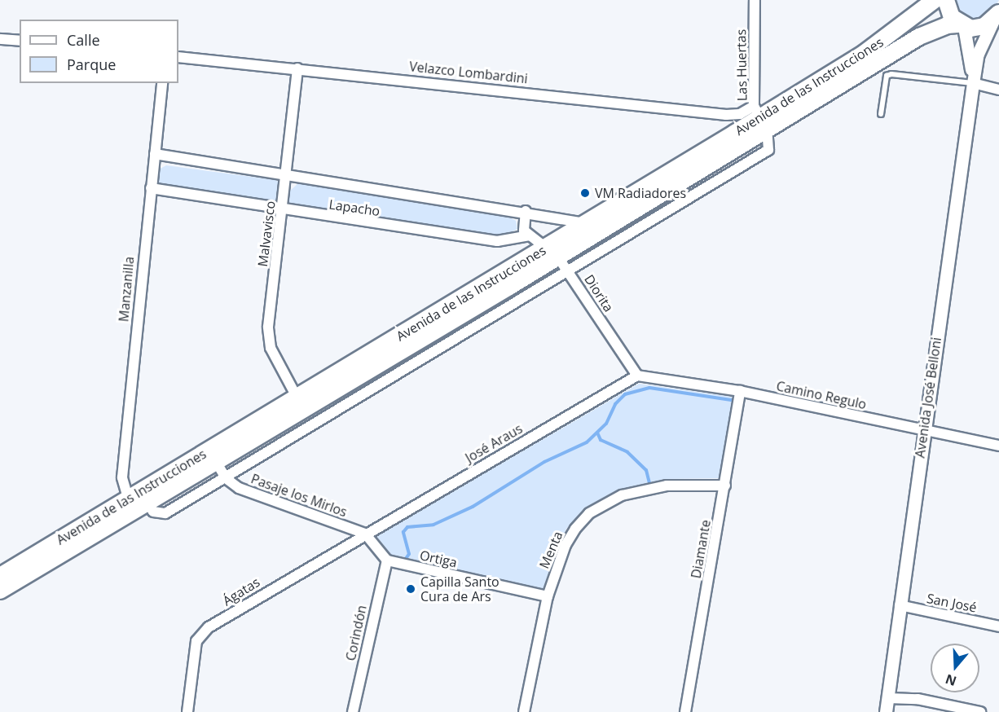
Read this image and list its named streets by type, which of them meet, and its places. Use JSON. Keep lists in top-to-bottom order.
{
  "streets": {
    "main road": ["Avenida de las Instrucciones", "Avenida José Belloni"],
    "street": [
      "Las Huertas",
      "Velazco Lombardini",
      "Lapacho",
      "Malvavisco",
      "Manzanilla",
      "Diorita",
      "Camino Regulo",
      "José Araus",
      "Pasaje los Mirlos",
      "Diamante",
      "Menta",
      "Ortiga",
      "Ágatas",
      "San José",
      "Corindón"
    ]
  },
  "crossings": [
    ["Las Huertas", "Velazco Lombardini"],
    ["Las Huertas", "Avenida de las Instrucciones"],
    ["Velazco Lombardini", "Avenida de las Instrucciones"],
    ["Velazco Lombardini", "Malvavisco"],
    ["Avenida de las Instrucciones", "Lapacho"],
    ["Avenida de las Instrucciones", "Malvavisco"],
    ["Avenida de las Instrucciones", "Manzanilla"],
    ["Avenida de las Instrucciones", "Diorita"],
    ["Avenida de las Instrucciones", "Avenida José Belloni"],
    ["Avenida de las Instrucciones", "Pasaje los Mirlos"],
    ["Lapacho", "Malvavisco"],
    ["Lapacho", "Manzanilla"],
    ["Lapacho", "Diorita"],
    ["Diorita", "Camino Regulo"],
    ["Diorita", "José Araus"],
    ["Camino Regulo", "Avenida José Belloni"],
    ["Camino Regulo", "José Araus"],
    ["Camino Regulo", "Diamante"],
    ["Avenida José Belloni", "San José"],
    ["José Araus", "Pasaje los Mirlos"],
    ["José Araus", "Ágatas"],
    ["Pasaje los Mirlos", "Ágatas"],
    ["Diamante", "Menta"],
    ["Menta", "Ortiga"],
    ["Ortiga", "Corindón"]
  ],
  "places": ["VM Radiadores", "Capilla Santo Cura de Ars"],
  "legend": ["Calle", "Parque"],
  "north": "bottom"
}
